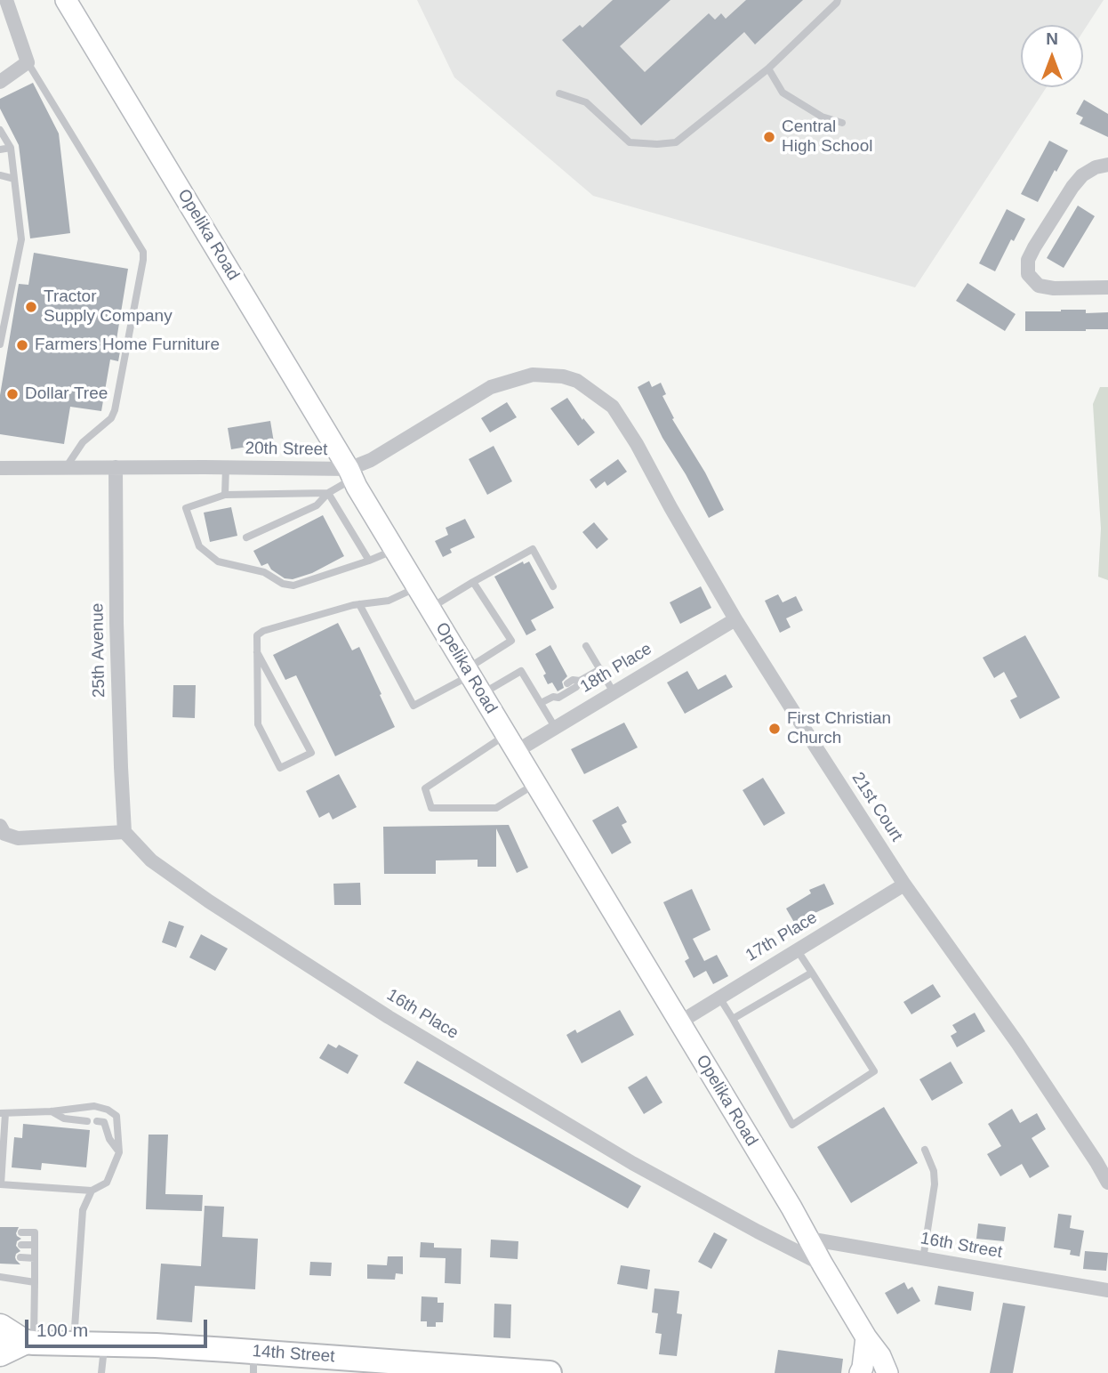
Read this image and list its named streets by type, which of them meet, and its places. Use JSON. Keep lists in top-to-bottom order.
{
  "streets": {
    "main road": ["Opelika Road", "14th Street"],
    "street": [
      "20th Street",
      "25th Avenue",
      "18th Place",
      "21st Court",
      "17th Place",
      "16th Place",
      "16th Street"
    ]
  },
  "crossings": [
    ["Opelika Road", "20th Street"],
    ["Opelika Road", "18th Place"],
    ["Opelika Road", "17th Place"],
    ["Opelika Road", "16th Place"],
    ["Opelika Road", "16th Street"],
    ["20th Street", "25th Avenue"],
    ["20th Street", "21st Court"],
    ["25th Avenue", "16th Place"],
    ["18th Place", "21st Court"],
    ["21st Court", "17th Place"]
  ],
  "places": [
    "Central High School",
    "Tractor Supply Company",
    "Farmers Home Furniture",
    "Dollar Tree",
    "First Christian Church"
  ],
  "scale_bar": "100 m",
  "north": "top"
}
